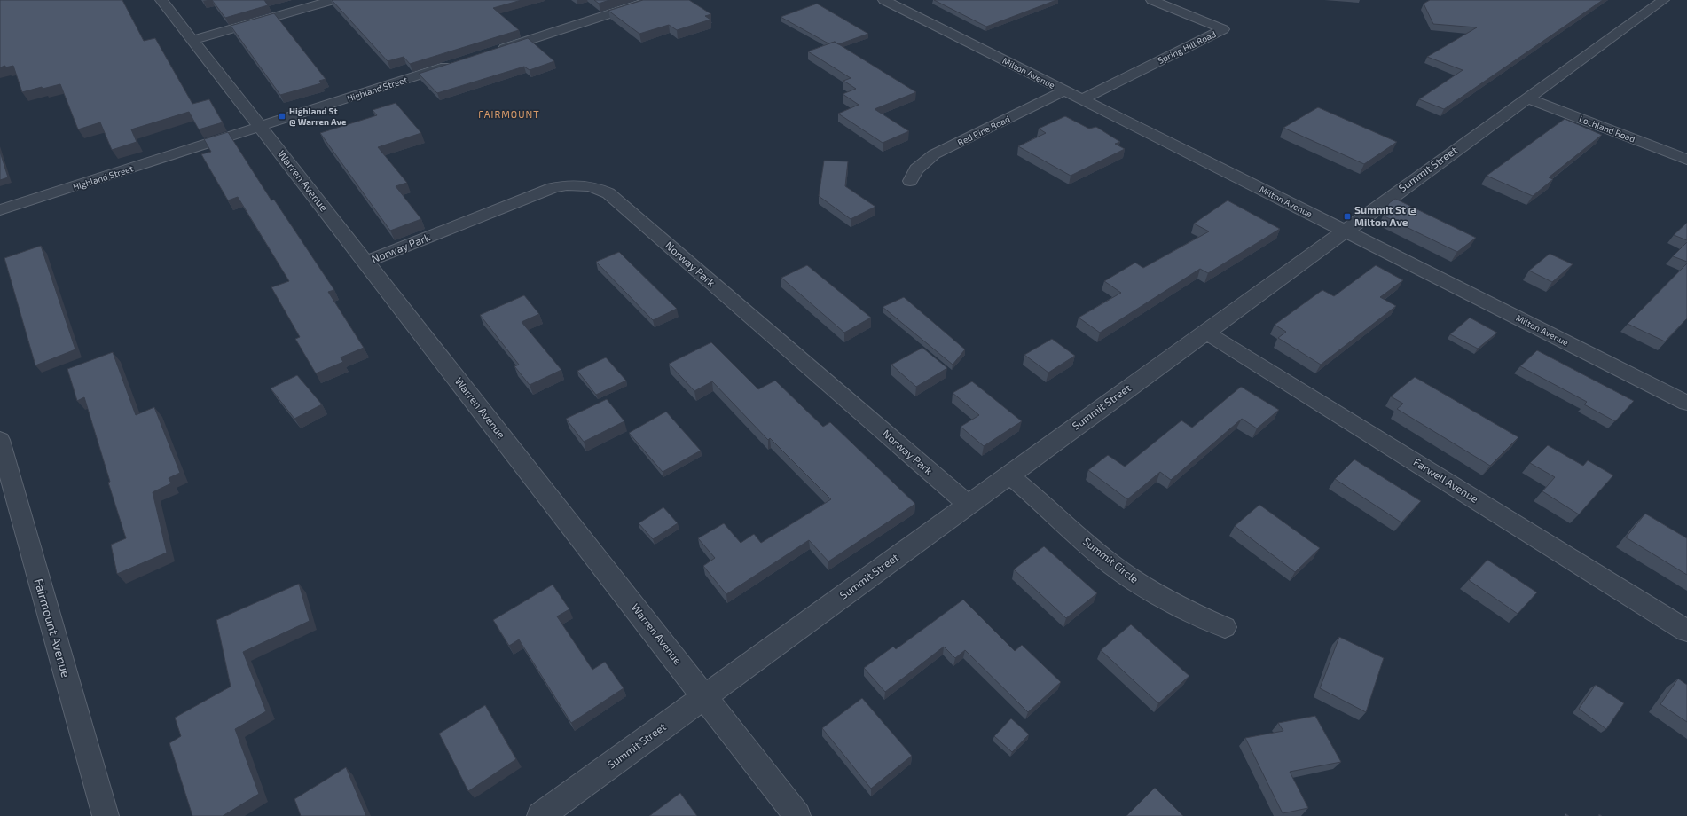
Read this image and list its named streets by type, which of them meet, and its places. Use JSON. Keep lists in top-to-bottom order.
{
  "streets": {
    "street": [
      "Spring Hill Road",
      "Milton Avenue",
      "Highland Street",
      "Lochland Road",
      "Red Pine Road",
      "Summit Street",
      "Warren Avenue",
      "Norway Park",
      "Farwell Avenue",
      "Summit Circle",
      "Fairmount Avenue"
    ]
  },
  "crossings": [
    ["Spring Hill Road", "Milton Avenue"],
    ["Milton Avenue", "Red Pine Road"],
    ["Milton Avenue", "Summit Street"],
    ["Highland Street", "Warren Avenue"],
    ["Lochland Road", "Summit Street"],
    ["Summit Street", "Warren Avenue"],
    ["Summit Street", "Norway Park"],
    ["Summit Street", "Farwell Avenue"],
    ["Summit Street", "Summit Circle"],
    ["Warren Avenue", "Norway Park"]
  ],
  "districts": ["FAIRMOUNT"],
  "places": {
    "transit": ["Highland St @ Warren Ave", "Summit St @ Milton Ave"]
  }
}
